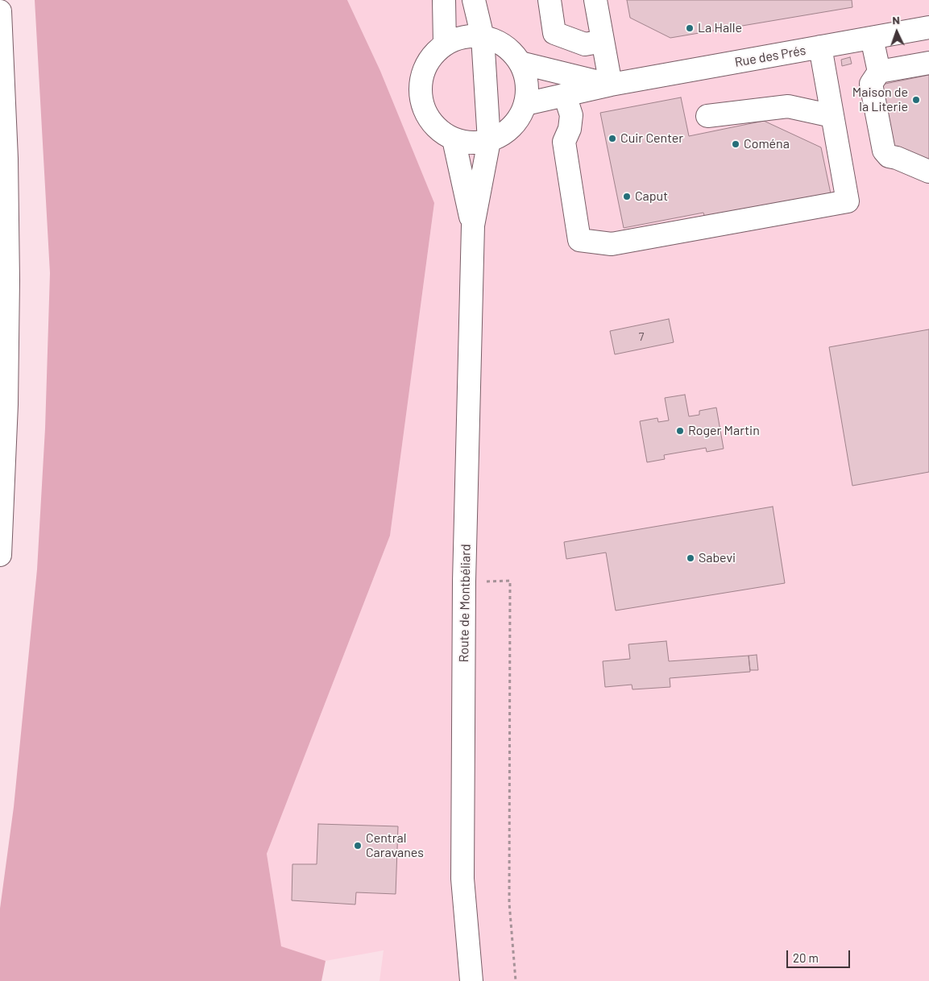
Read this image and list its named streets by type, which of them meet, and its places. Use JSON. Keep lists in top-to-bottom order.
{
  "streets": {
    "main road": ["Rue des Prés", "Route de Montbéliard"]
  },
  "places": [
    "La Halle",
    "Maison de la Literie",
    "Cuir Center",
    "Coména",
    "Caput",
    "Roger Martin",
    "Sabevi",
    "Central Caravanes"
  ],
  "house_numbers": ["7"],
  "scale_bar": "20 m",
  "north": "top"
}
